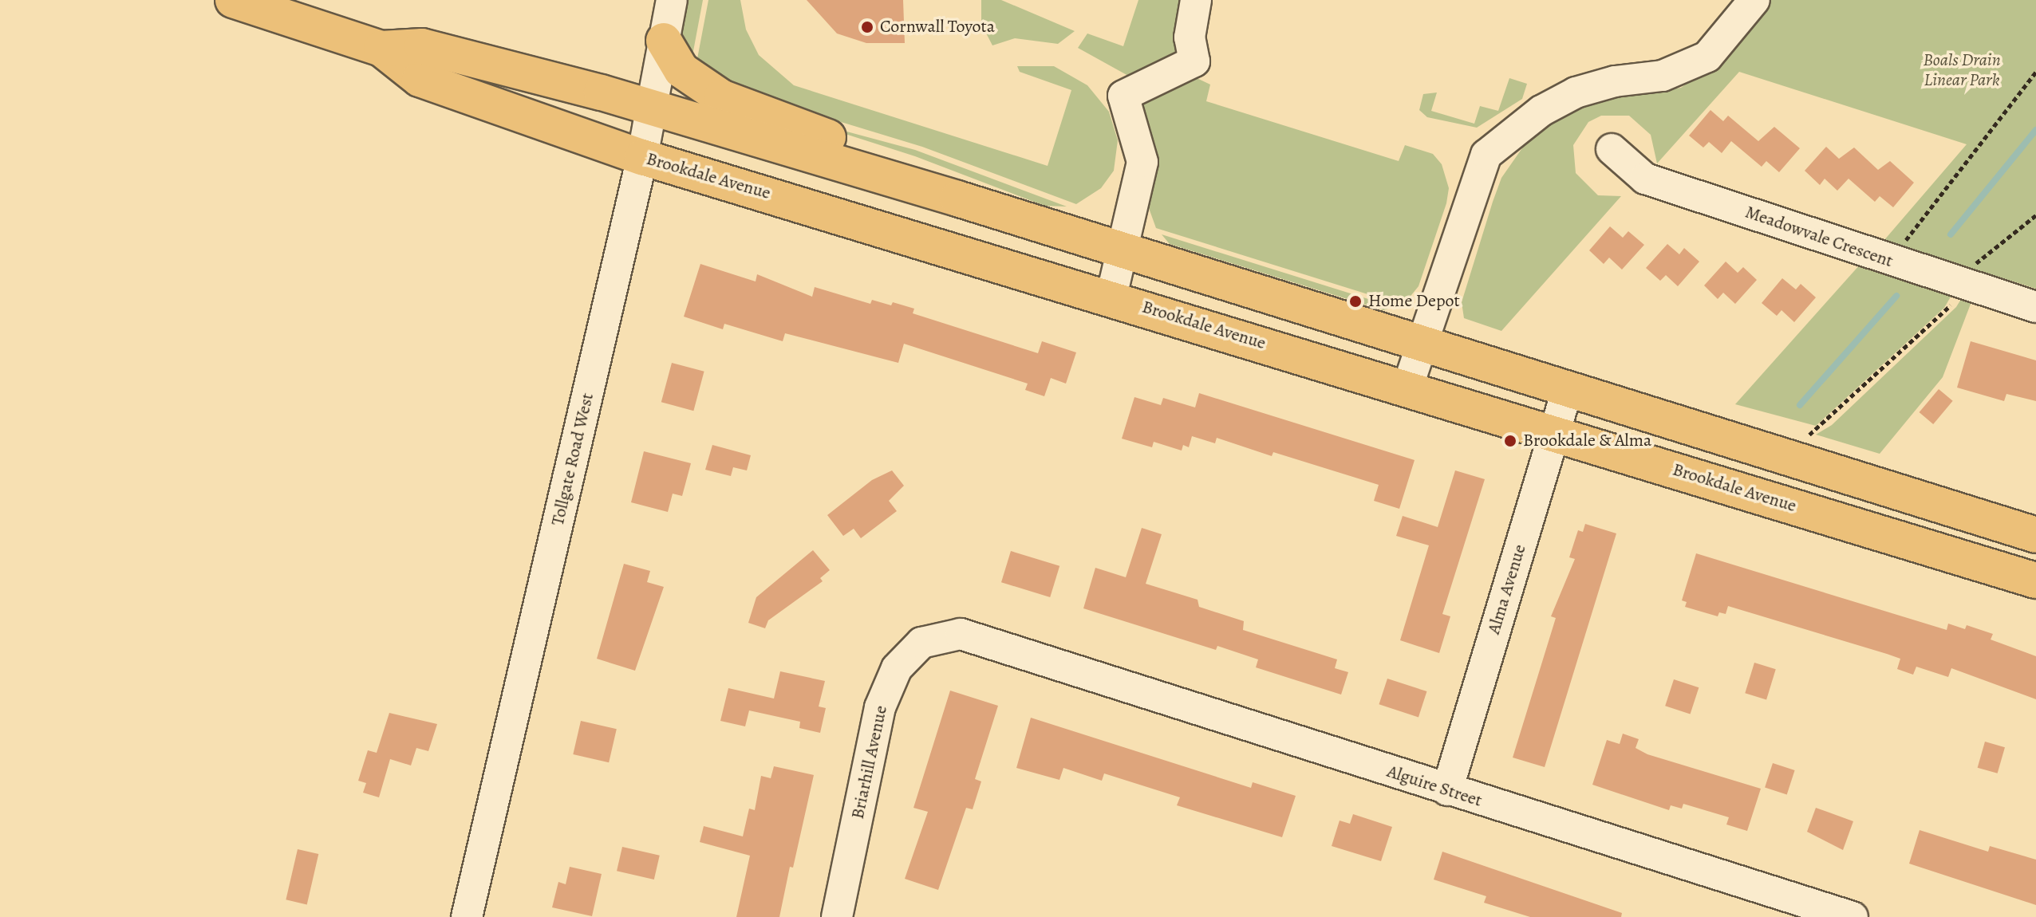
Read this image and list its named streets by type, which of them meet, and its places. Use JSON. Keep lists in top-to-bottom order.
{
  "streets": {
    "main road": ["Brookdale Avenue"],
    "street": [
      "Meadowvale Crescent",
      "Tollgate Road West",
      "Alma Avenue",
      "Briarhill Avenue",
      "Alguire Street"
    ]
  },
  "crossings": [
    ["Brookdale Avenue", "Tollgate Road West"],
    ["Brookdale Avenue", "Alma Avenue"],
    ["Alma Avenue", "Alguire Street"],
    ["Briarhill Avenue", "Alguire Street"]
  ],
  "parks": ["Boals Drain Linear Park"],
  "places": ["Cornwall Toyota", "Home Depot", "Brookdale & Alma"]
}
